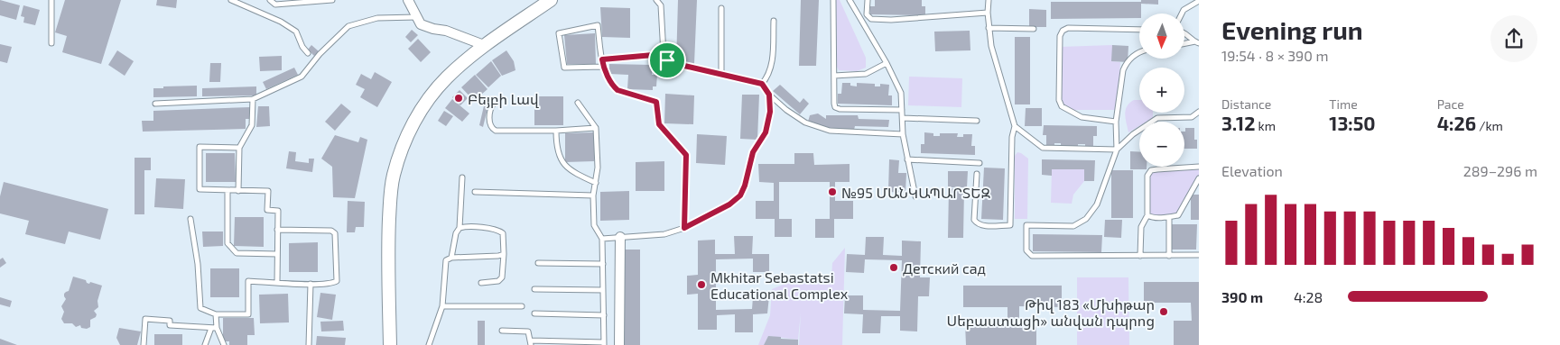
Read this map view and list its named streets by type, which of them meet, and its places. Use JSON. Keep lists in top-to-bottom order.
{
  "places": [
    "Բեյբի Լավ",
    "№95 ՄԱՆԿԱՊԱՐՏԵԶ",
    "Детский сад",
    "Mkhitar Sebastatsi Educational Complex",
    "Թիվ 183 «Մխիթար Սեբաստացի» անվան դպրոց"
  ],
  "north": "bottom",
  "page": {
    "heading": ["Evening run", "19:54 · 8 × 390 m"],
    "map_buttons": ["+", "−"],
    "stats": [
      ["Distance", "3.12 km"],
      ["Time", "13:50"],
      ["Pace", "4:26 /km"]
    ],
    "chart": ["Elevation", "289–296 m"],
    "list": [
      {
        "name": "390 m",
        "note": "4:28"
      }
    ]
  }
}
